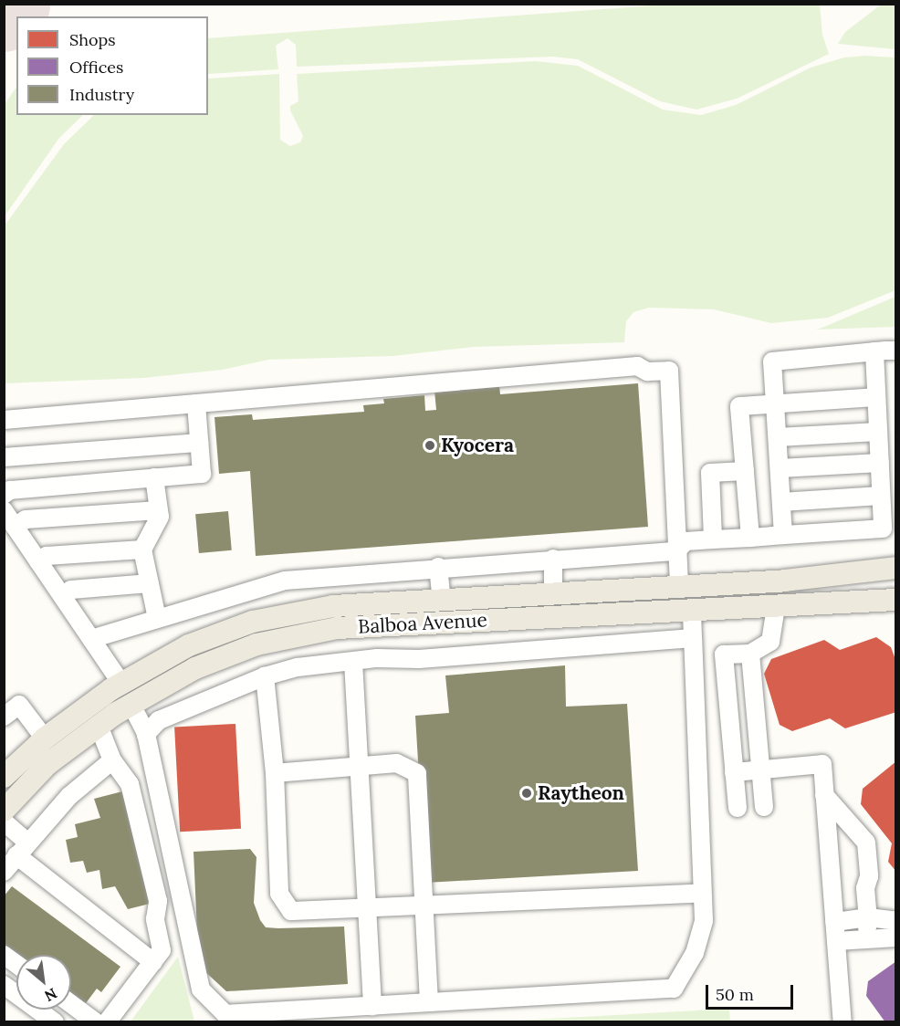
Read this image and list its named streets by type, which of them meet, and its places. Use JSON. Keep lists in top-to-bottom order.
{
  "streets": {
    "main road": ["Balboa Avenue"]
  },
  "places": ["Kyocera", "Raytheon"],
  "legend": ["Shops", "Offices", "Industry"],
  "scale_bar": "50 m",
  "north": "bottom right"
}
